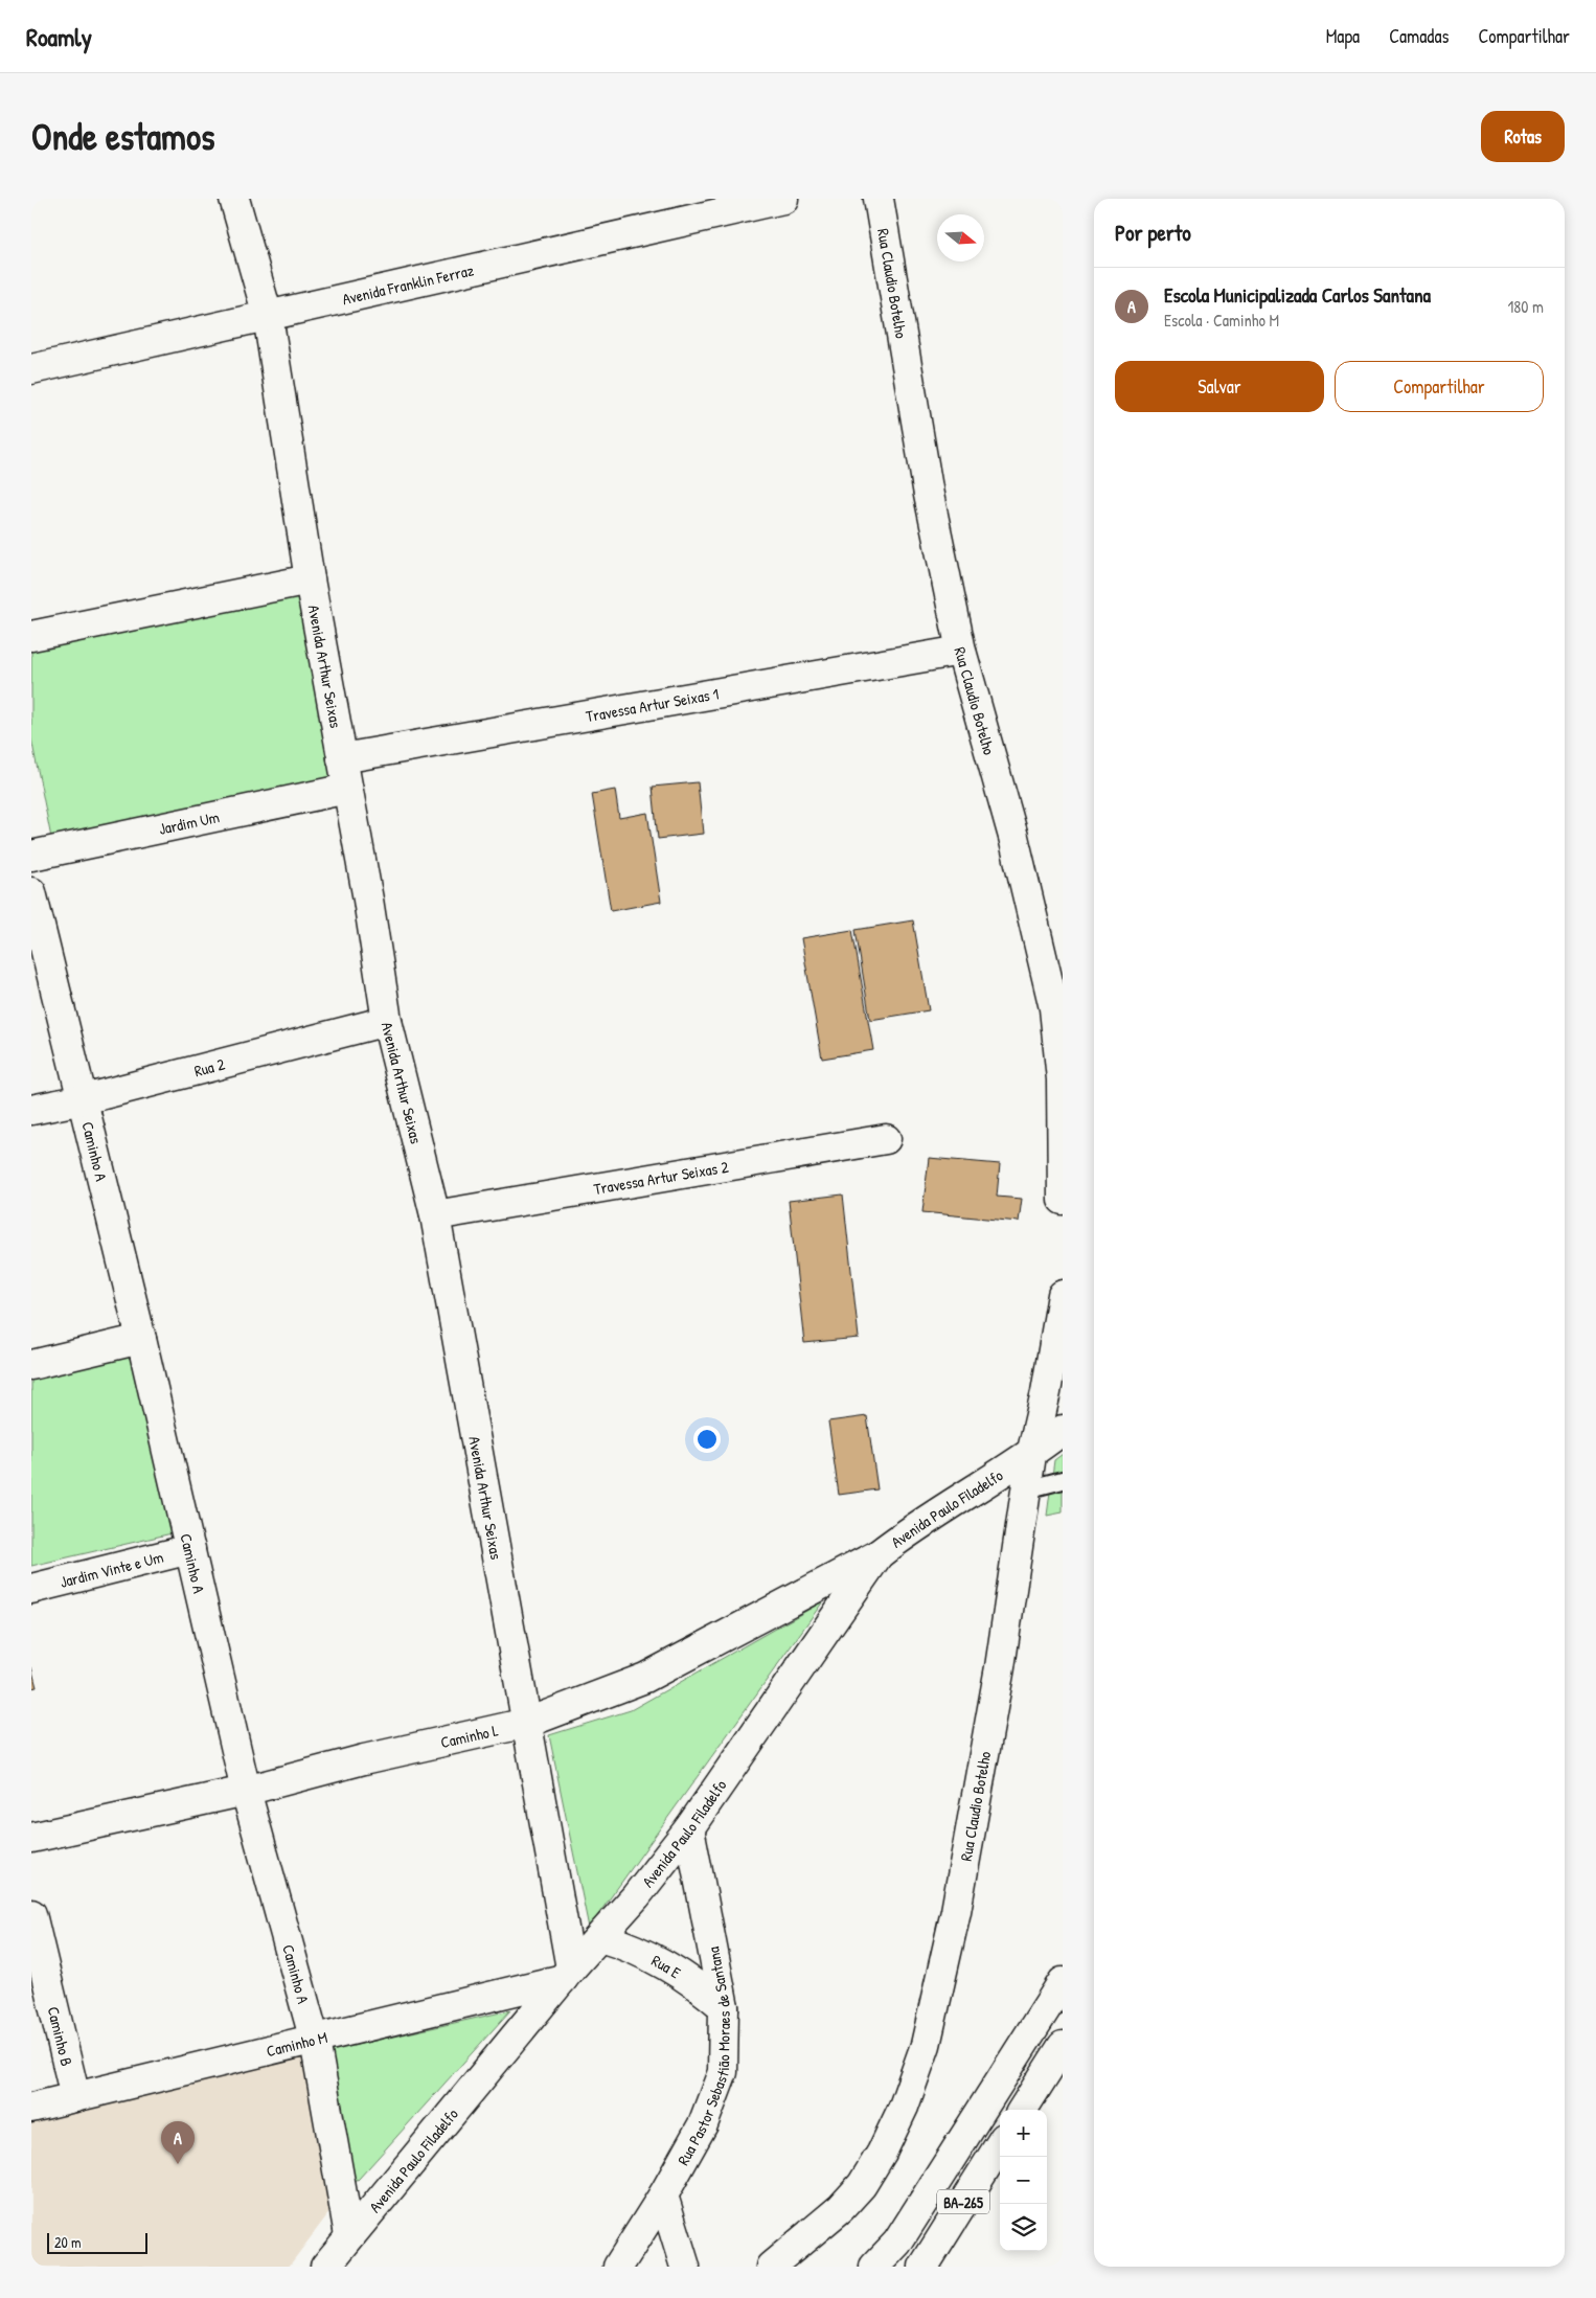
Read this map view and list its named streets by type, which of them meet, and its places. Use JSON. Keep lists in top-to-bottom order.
{
  "streets": {
    "street": [
      "Avenida Franklin Ferraz",
      "Rua Claudio Botelho",
      "Avenida Arthur Seixas",
      "Travessa Artur Seixas 1",
      "Jardim Um",
      "Rua 2",
      "Caminho A",
      "Travessa Artur Seixas 2",
      "Avenida Paulo Filadelfo",
      "Jardim Vinte e Um",
      "Caminho L",
      "Rua E",
      "Caminho B",
      "Caminho M",
      "Rua Pastor Sebastião Moraes de Santana",
      "BA-265"
    ]
  },
  "crossings": [
    ["Avenida Franklin Ferraz", "Avenida Arthur Seixas"],
    ["Rua Claudio Botelho", "Travessa Artur Seixas 1"],
    ["Rua Claudio Botelho", "Avenida Paulo Filadelfo"],
    ["Avenida Arthur Seixas", "Travessa Artur Seixas 1"],
    ["Avenida Arthur Seixas", "Jardim Um"],
    ["Avenida Arthur Seixas", "Rua 2"],
    ["Avenida Arthur Seixas", "Travessa Artur Seixas 2"],
    ["Avenida Arthur Seixas", "Avenida Paulo Filadelfo"],
    ["Avenida Arthur Seixas", "Caminho L"],
    ["Avenida Arthur Seixas", "Caminho M"],
    ["Rua 2", "Caminho A"],
    ["Caminho A", "Avenida Paulo Filadelfo"],
    ["Caminho A", "Jardim Vinte e Um"],
    ["Caminho A", "Caminho L"],
    ["Caminho A", "Caminho M"],
    ["Avenida Paulo Filadelfo", "Caminho L"],
    ["Avenida Paulo Filadelfo", "Rua E"],
    ["Avenida Paulo Filadelfo", "Caminho M"],
    ["Avenida Paulo Filadelfo", "Rua Pastor Sebastião Moraes de Santana"],
    ["Rua E", "Rua Pastor Sebastião Moraes de Santana"],
    ["Caminho B", "Caminho M"]
  ],
  "scale_bar": "20 m",
  "north": "right",
  "page": {
    "header": "Roamly",
    "nav": ["Mapa", "Camadas", "Compartilhar"],
    "buttons": [
      "Rotas",
      ["Salvar", "Compartilhar"]
    ],
    "title": "Onde estamos",
    "heading": "Por perto",
    "list": [
      {
        "mark": "A",
        "name": "Escola Municipalizada Carlos Santana",
        "note": "Escola · Caminho M",
        "value": "180 m"
      }
    ],
    "map_buttons": ["+", "−"],
    "pins": "A",
    "scale": "20 m"
  }
}
